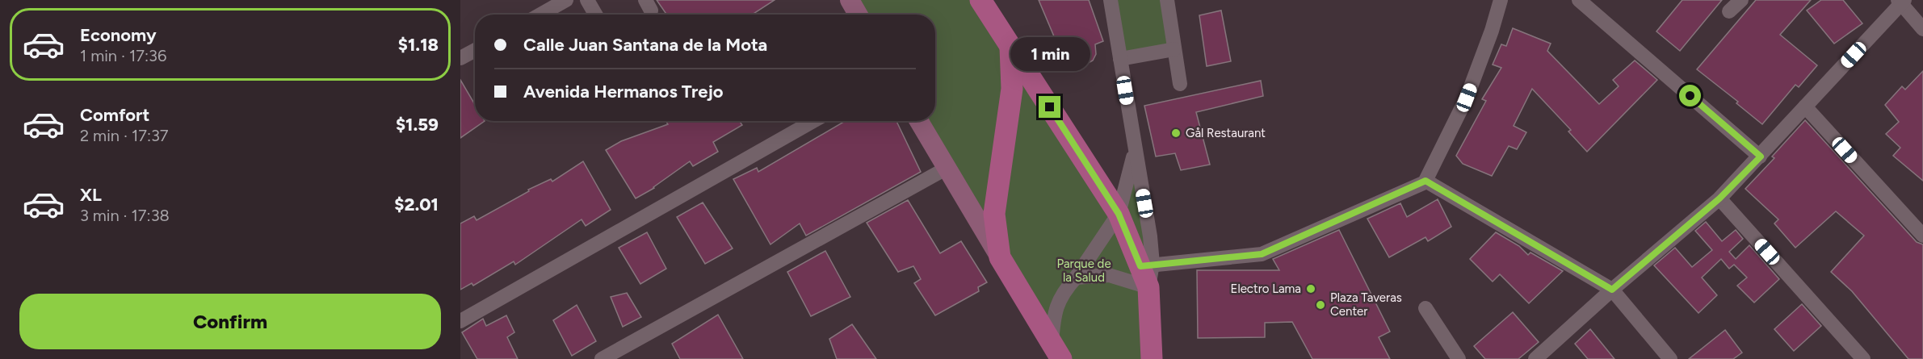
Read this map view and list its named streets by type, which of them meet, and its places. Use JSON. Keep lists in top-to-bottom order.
{
  "parks": ["Parque de la Salud"],
  "places": ["Gål Restaurant", "Electro Lama", "Plaza Taveras Center"],
  "page": {
    "list": [
      {
        "name": "Economy",
        "note": "1 min · 17:36",
        "value": "$1.18"
      },
      {
        "name": "Comfort",
        "note": "2 min · 17:37",
        "value": "$1.59"
      },
      {
        "name": "XL",
        "note": "3 min · 17:38",
        "value": "$2.01"
      }
    ],
    "banner": ["Calle Juan Santana de la Mota", "Avenida Hermanos Trejo"],
    "bubble": "1 min",
    "buttons": "Confirm"
  }
}
